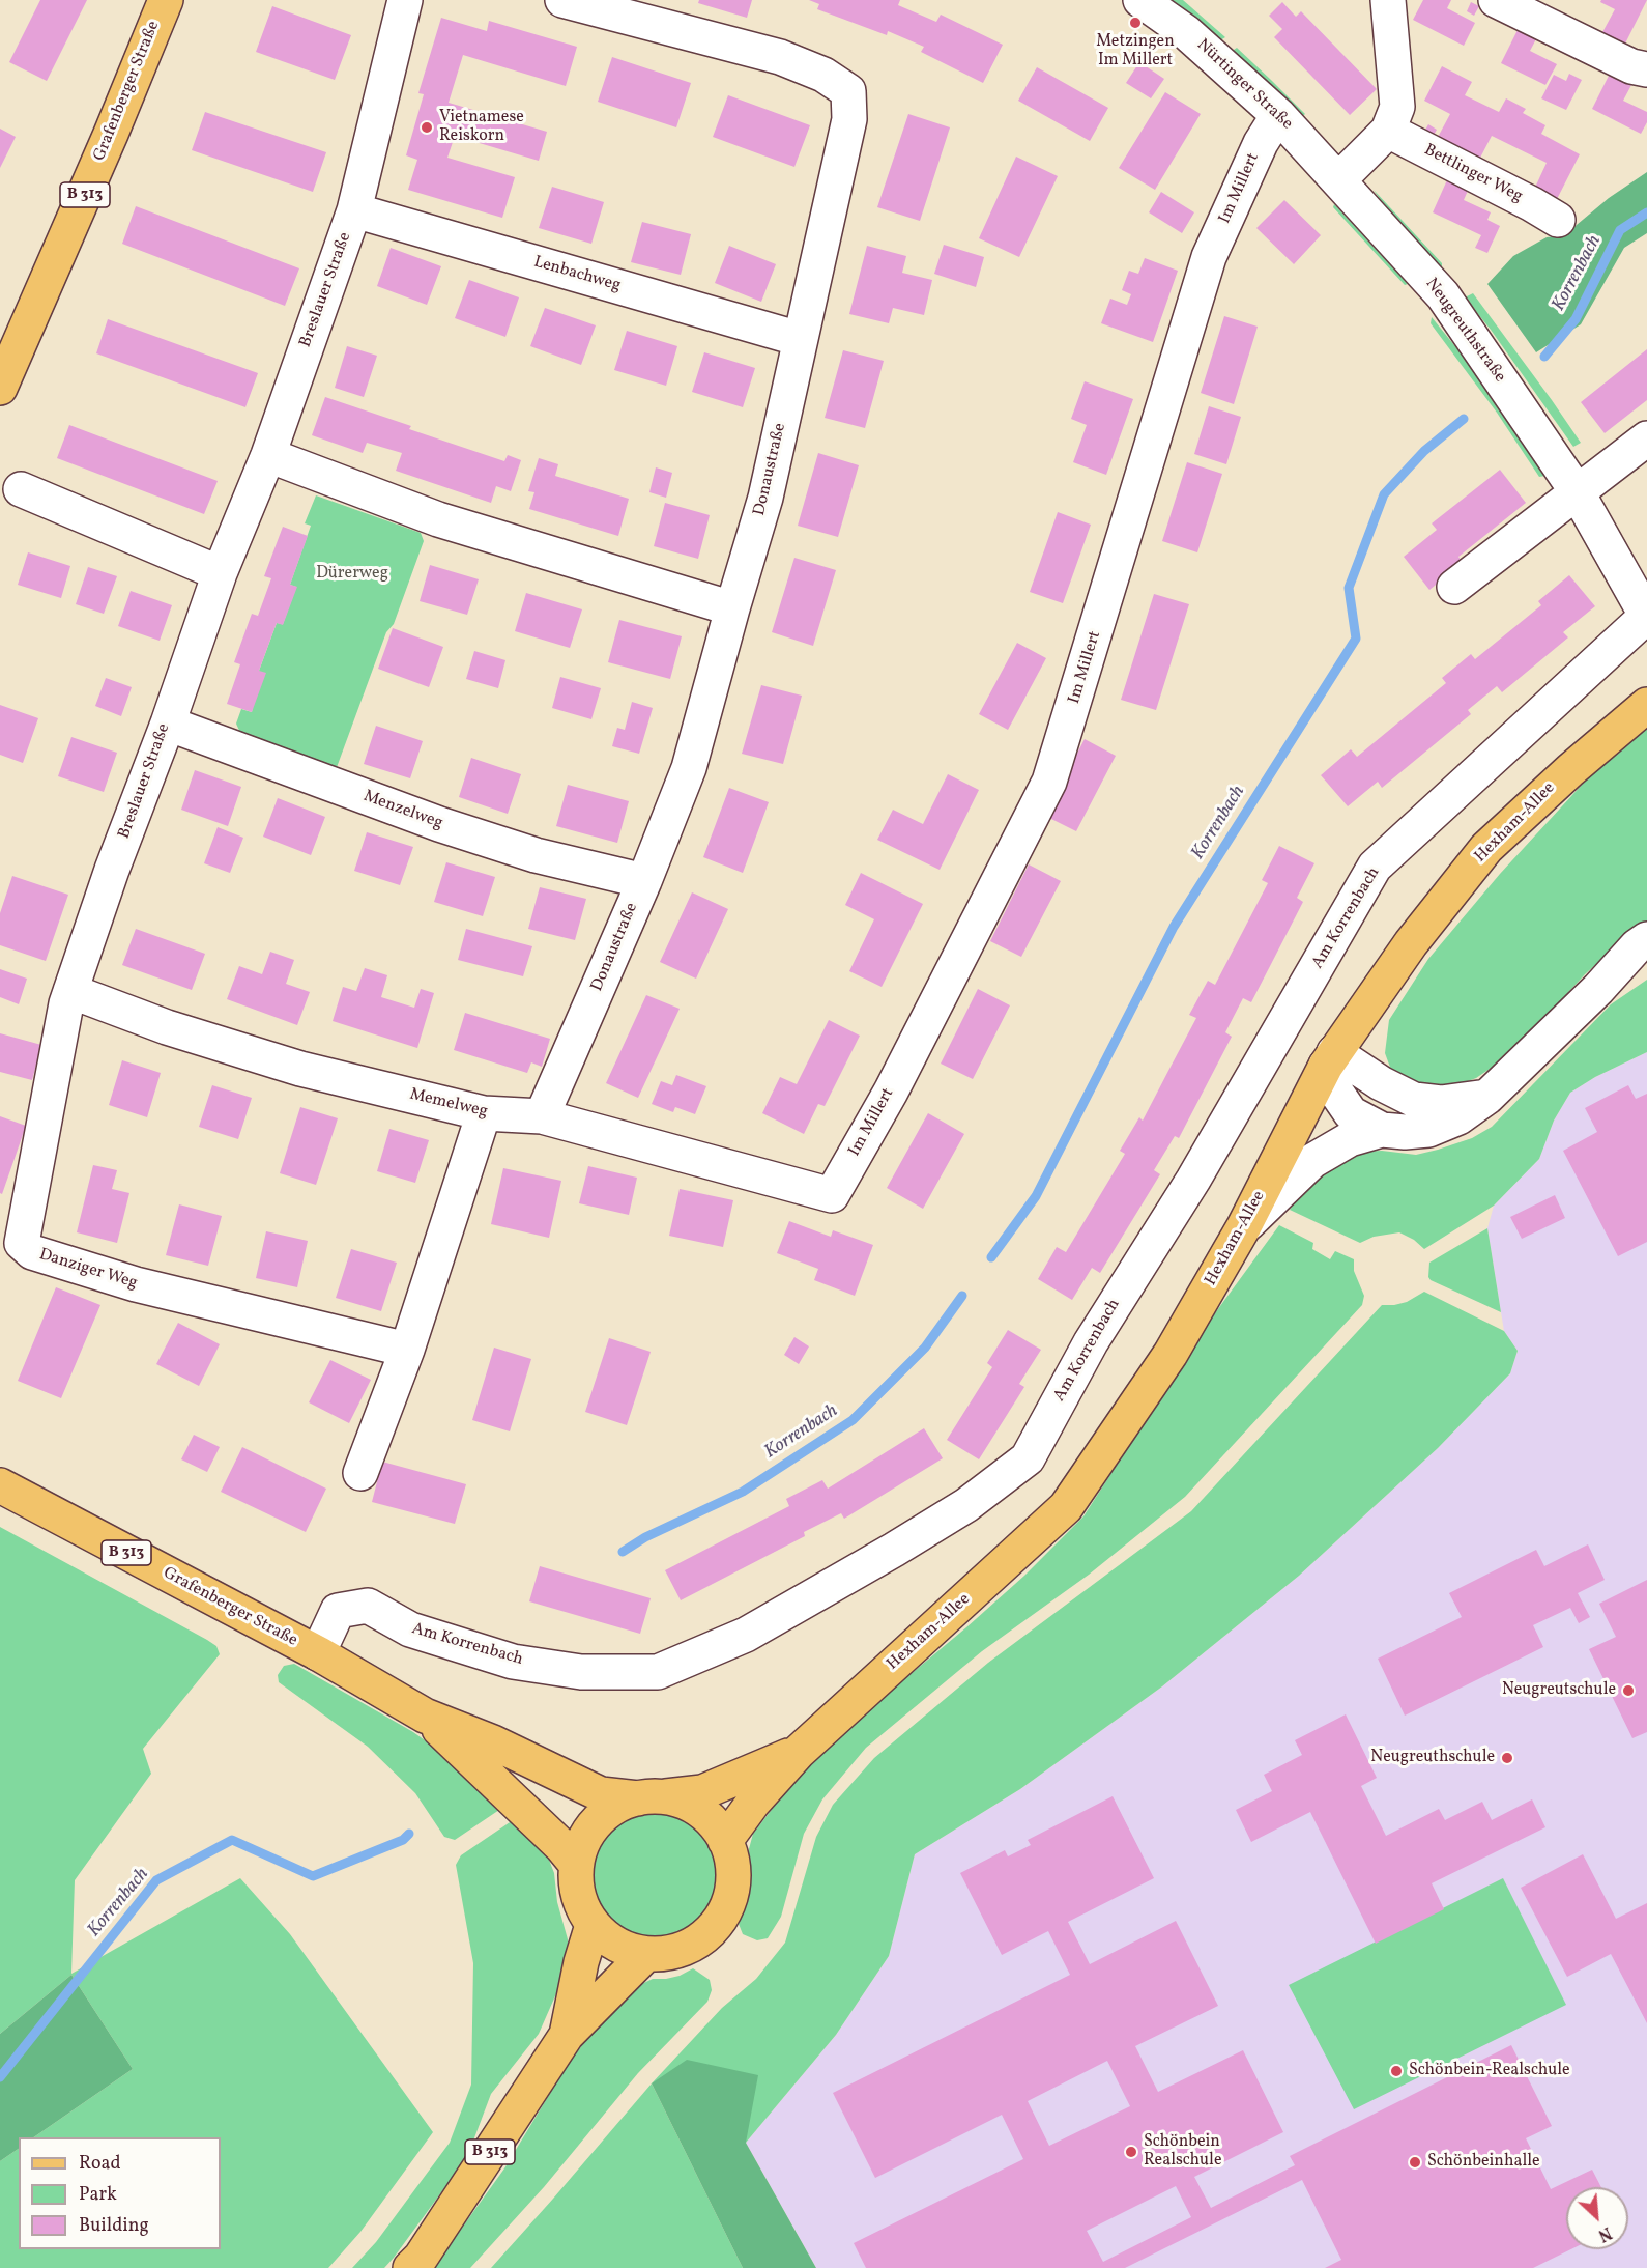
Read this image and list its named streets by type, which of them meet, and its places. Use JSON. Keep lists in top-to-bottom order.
{
  "streets": {
    "main road": ["Grafenberger Straße", "B 313", "Hexham-Allee"],
    "street": [
      "Nürtinger Straße",
      "Bettlinger Weg",
      "Im Millert",
      "Lenbachweg",
      "Breslauer Straße",
      "Neugreuthstraße",
      "Donaustraße",
      "Menzelweg",
      "Am Korrenbach",
      "Memelweg",
      "Danziger Weg"
    ]
  },
  "crossings": [
    ["Nürtinger Straße", "Im Millert"],
    ["Nürtinger Straße", "Neugreuthstraße"],
    ["Grafenberger Straße", "B 313"],
    ["Grafenberger Straße", "Hexham-Allee"],
    ["Grafenberger Straße", "Am Korrenbach"],
    ["Im Millert", "Memelweg"],
    ["B 313", "Hexham-Allee"],
    ["Lenbachweg", "Breslauer Straße"],
    ["Lenbachweg", "Donaustraße"],
    ["Breslauer Straße", "Menzelweg"],
    ["Breslauer Straße", "Memelweg"],
    ["Breslauer Straße", "Danziger Weg"],
    ["Neugreuthstraße", "Am Korrenbach"],
    ["Donaustraße", "Menzelweg"],
    ["Donaustraße", "Memelweg"],
    ["Memelweg", "Danziger Weg"]
  ],
  "water": ["Korrenbach"],
  "parks": ["Dürerweg"],
  "places": [
    "Metzingen Im Millert",
    "Vietnamese Reiskorn",
    "Neugreutschule",
    "Neugreuthschule",
    "Schönbein-Realschule",
    "Schönbein Realschule",
    "Schönbeinhalle"
  ],
  "legend": ["Road", "Park", "Building"],
  "north": "bottom right"
}
